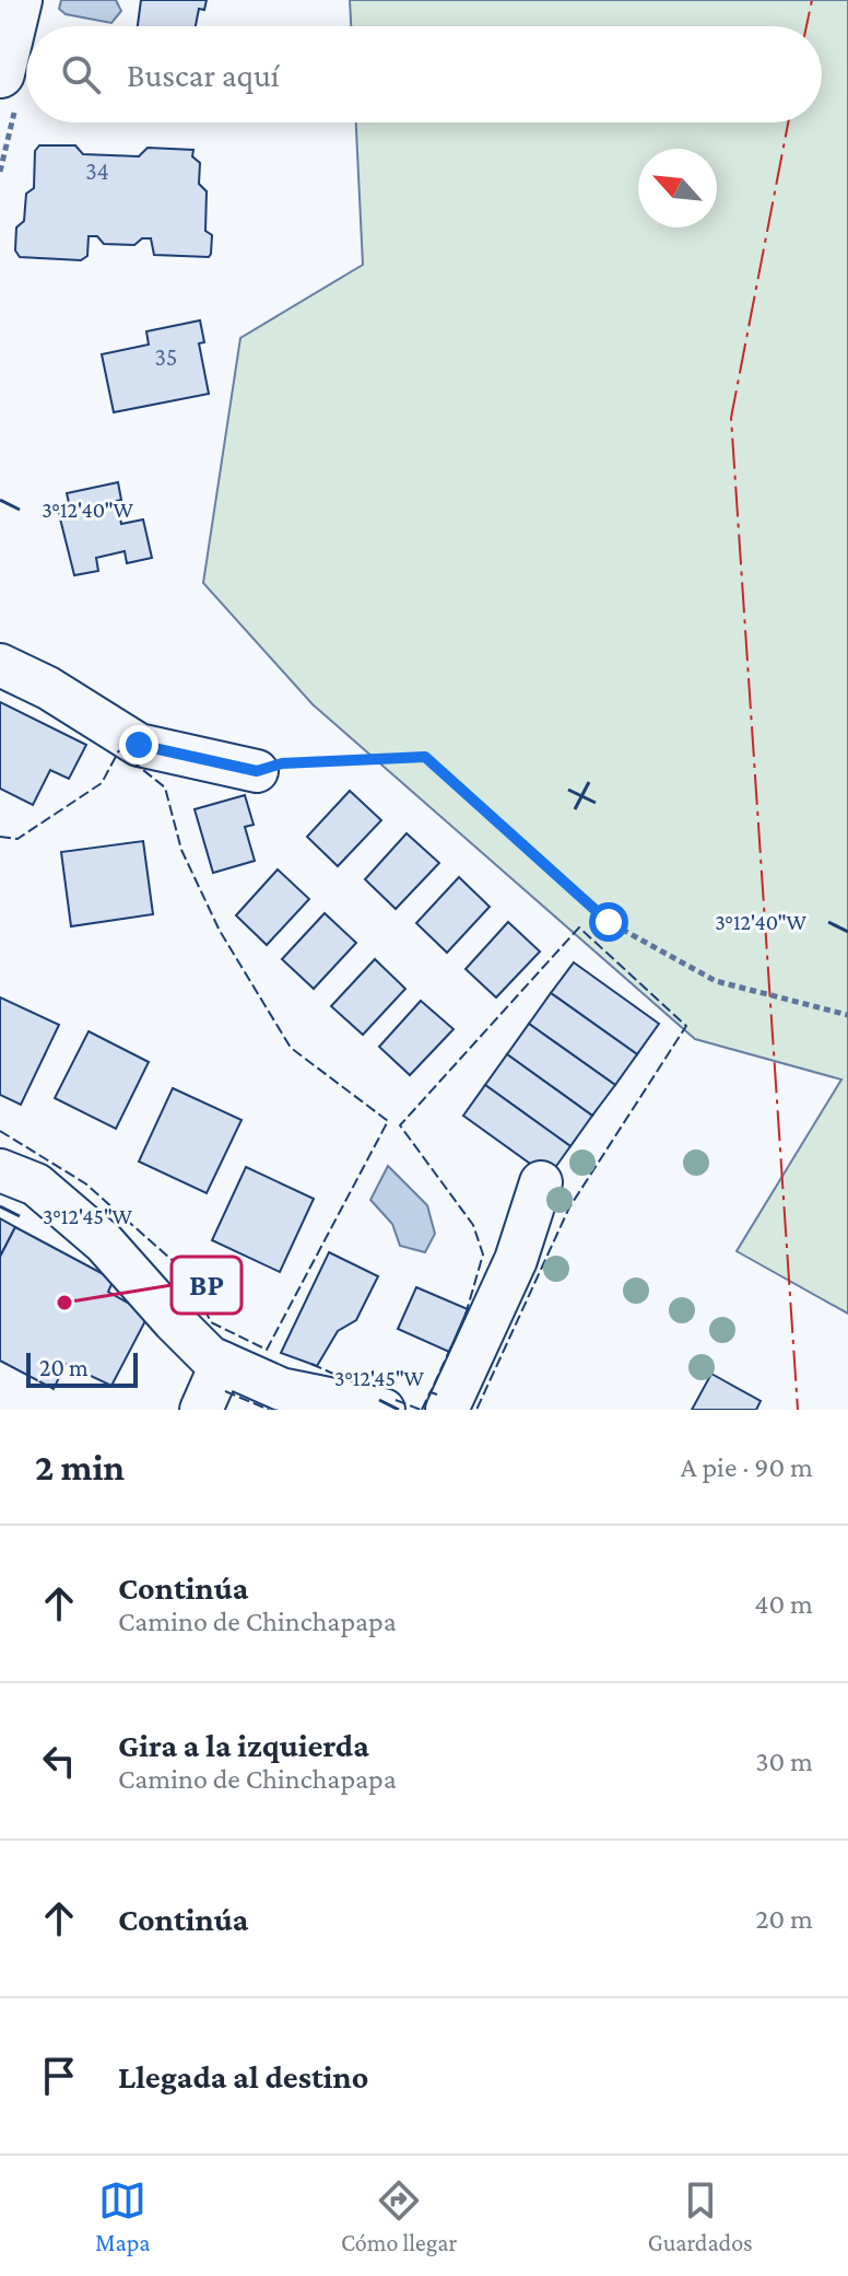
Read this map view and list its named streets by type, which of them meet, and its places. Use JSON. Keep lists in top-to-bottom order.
{
  "places": ["BP"],
  "house_numbers": ["34", "35"],
  "scale_bar": "20 m",
  "north": "top left",
  "page": {
    "search": "Buscar aquí",
    "scale": "20 m",
    "heading": ["2 min", "A pie · 90 m"],
    "list": [
      ["Continúa", "Camino de Chinchapapa", "40 m"],
      ["Gira a la izquierda", "Camino de Chinchapapa", "30 m"],
      ["Continúa", "20 m"],
      "Llegada al destino"
    ],
    "nav": ["Mapa", "Cómo llegar", "Guardados"]
  },
  "coordinates": ["3°12'40\"W", "3°12'45\"W"]
}
